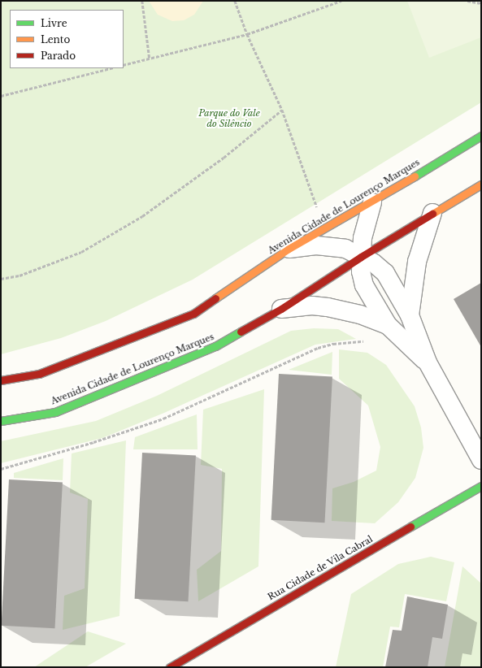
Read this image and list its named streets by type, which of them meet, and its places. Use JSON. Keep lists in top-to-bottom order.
{
  "streets": {
    "street": ["Avenida Cidade de Lourenço Marques", "Rua Cidade de Vila Cabral"]
  },
  "parks": ["Parque do Vale do Silêncio"],
  "legend": ["Livre", "Lento", "Parado"]
}
